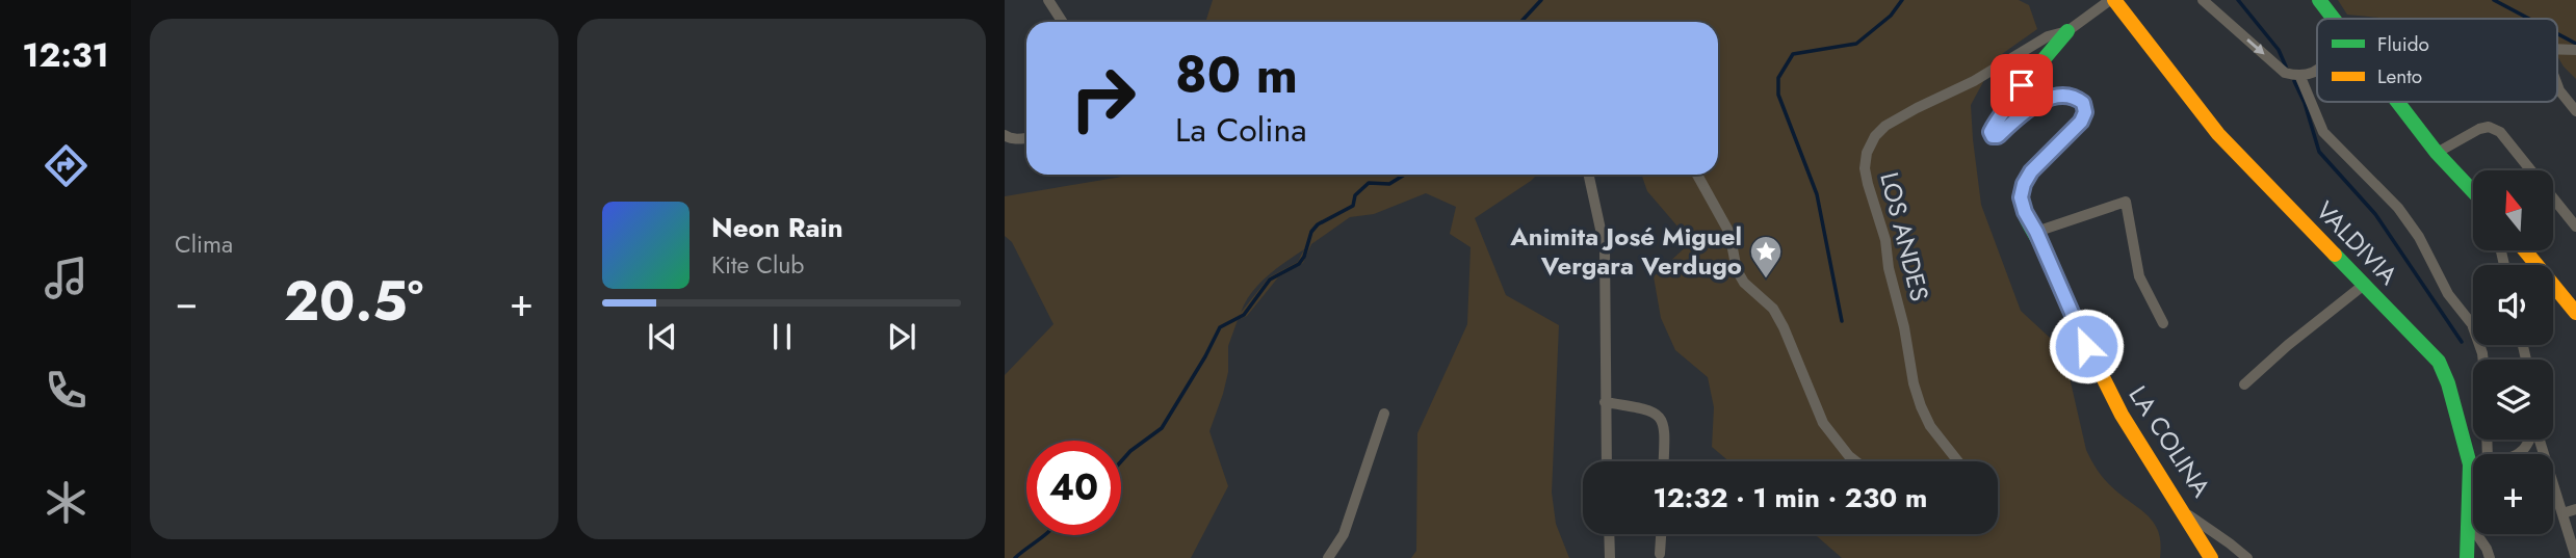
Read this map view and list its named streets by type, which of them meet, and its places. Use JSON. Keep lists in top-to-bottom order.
{
  "streets": {
    "street": ["LOS ANDES", "VALDIVIA", "LA COLINA"]
  },
  "crossings": [
    ["LOS ANDES", "VALDIVIA"],
    ["LOS ANDES", "LA COLINA"]
  ],
  "places": {
    "place": ["Animita José Miguel Vergara Verdugo"]
  },
  "legend": ["Fluido", "Lento"],
  "north": "top",
  "page": {
    "tabs": "12:31",
    "tile": "Clima",
    "turn": ["80 m", "La Colina"],
    "map_buttons": "+",
    "song": ["Neon Rain", "Kite Club"],
    "heat": ["−", "20.5°", "+"],
    "limit": "40",
    "trip": "12:32 · 1 min · 230 m"
  }
}
